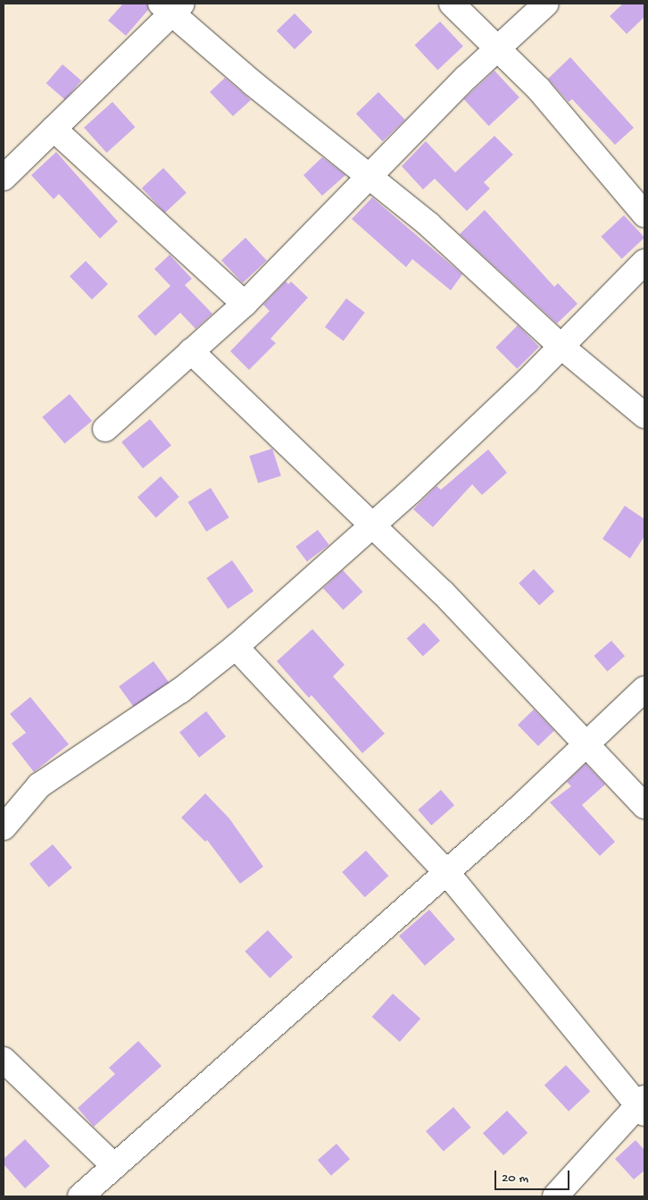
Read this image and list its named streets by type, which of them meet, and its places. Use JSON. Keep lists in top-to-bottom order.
{
  "scale_bar": "20 m"
}
